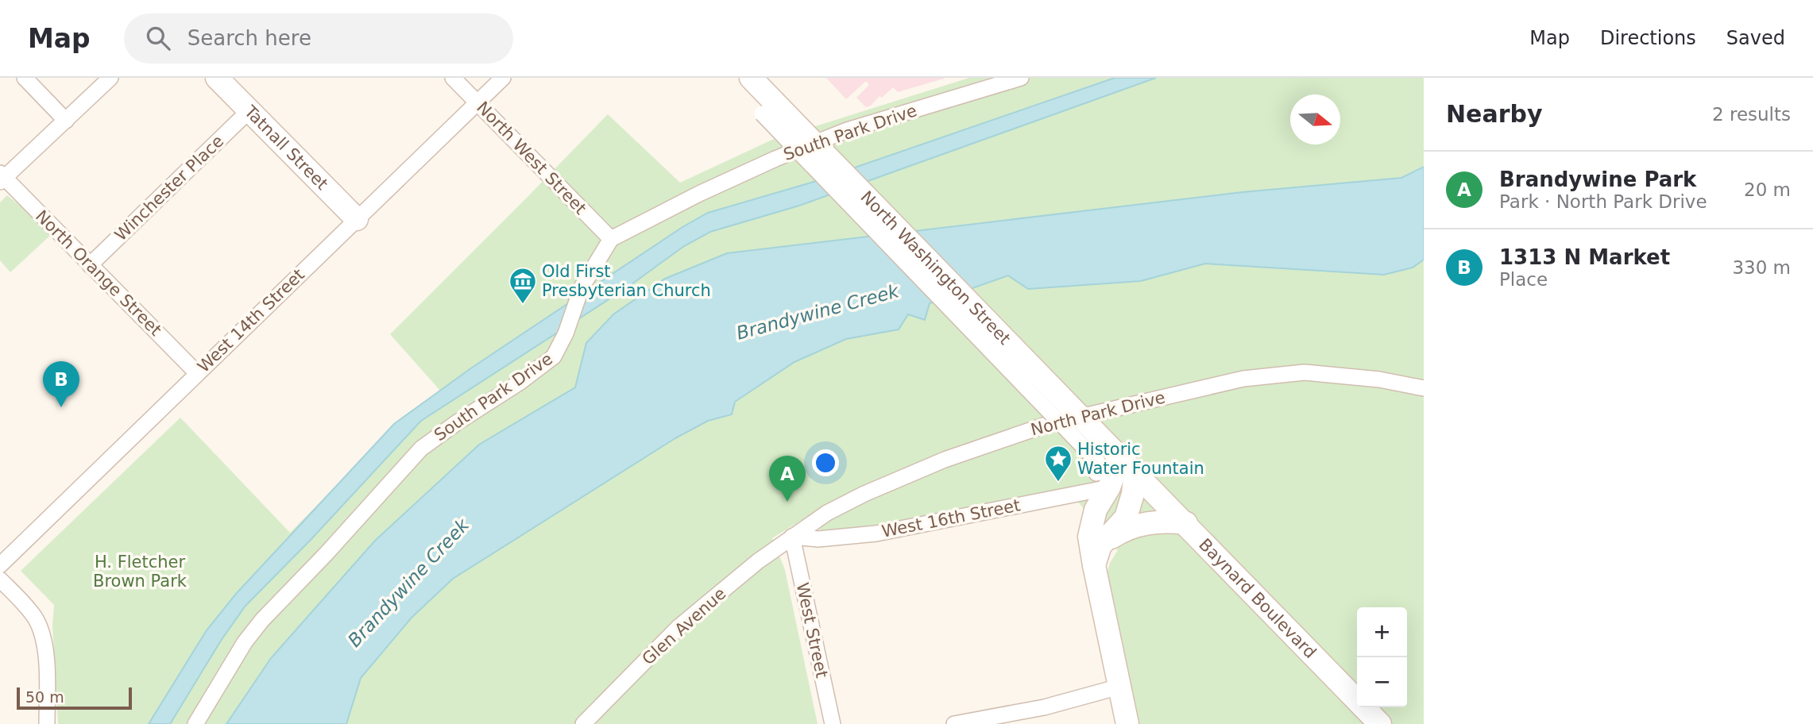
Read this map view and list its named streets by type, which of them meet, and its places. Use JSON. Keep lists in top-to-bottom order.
{
  "streets": {
    "main road": ["Tatnall Street", "North Washington Street", "Baynard Boulevard"],
    "street": [
      "South Park Drive",
      "North West Street",
      "Winchester Place",
      "North Orange Street",
      "West 14th Street",
      "North Park Drive",
      "West 16th Street",
      "Glen Avenue",
      "West Street"
    ]
  },
  "crossings": [
    ["South Park Drive", "North West Street"],
    ["Tatnall Street", "Winchester Place"],
    ["Tatnall Street", "West 14th Street"],
    ["North West Street", "West 14th Street"],
    ["Winchester Place", "North Orange Street"],
    ["North Washington Street", "Baynard Boulevard"],
    ["North Orange Street", "West 14th Street"],
    ["North Park Drive", "West 16th Street"],
    ["North Park Drive", "Glen Avenue"],
    ["North Park Drive", "West Street"],
    ["West 16th Street", "Glen Avenue"],
    ["West 16th Street", "West Street"],
    ["Glen Avenue", "West Street"]
  ],
  "water": ["Brandywine Creek"],
  "parks": ["H. Fletcher Brown Park"],
  "places": {
    "museum": ["Old First Presbyterian Church"],
    "place": ["Historic Water Fountain"]
  },
  "scale_bar": "50 m",
  "north": "right",
  "page": {
    "header": "Map",
    "search": "Search here",
    "nav": ["Map", "Directions", "Saved"],
    "heading": ["Nearby", "2 results"],
    "list": [
      {
        "mark": "A",
        "name": "Brandywine Park",
        "note": "Park · North Park Drive",
        "value": "20 m"
      },
      {
        "mark": "B",
        "name": "1313 N Market",
        "note": "Place",
        "value": "330 m"
      }
    ],
    "pins": ["B", "A"],
    "map_buttons": ["+", "−"],
    "scale": "50 m"
  }
}
